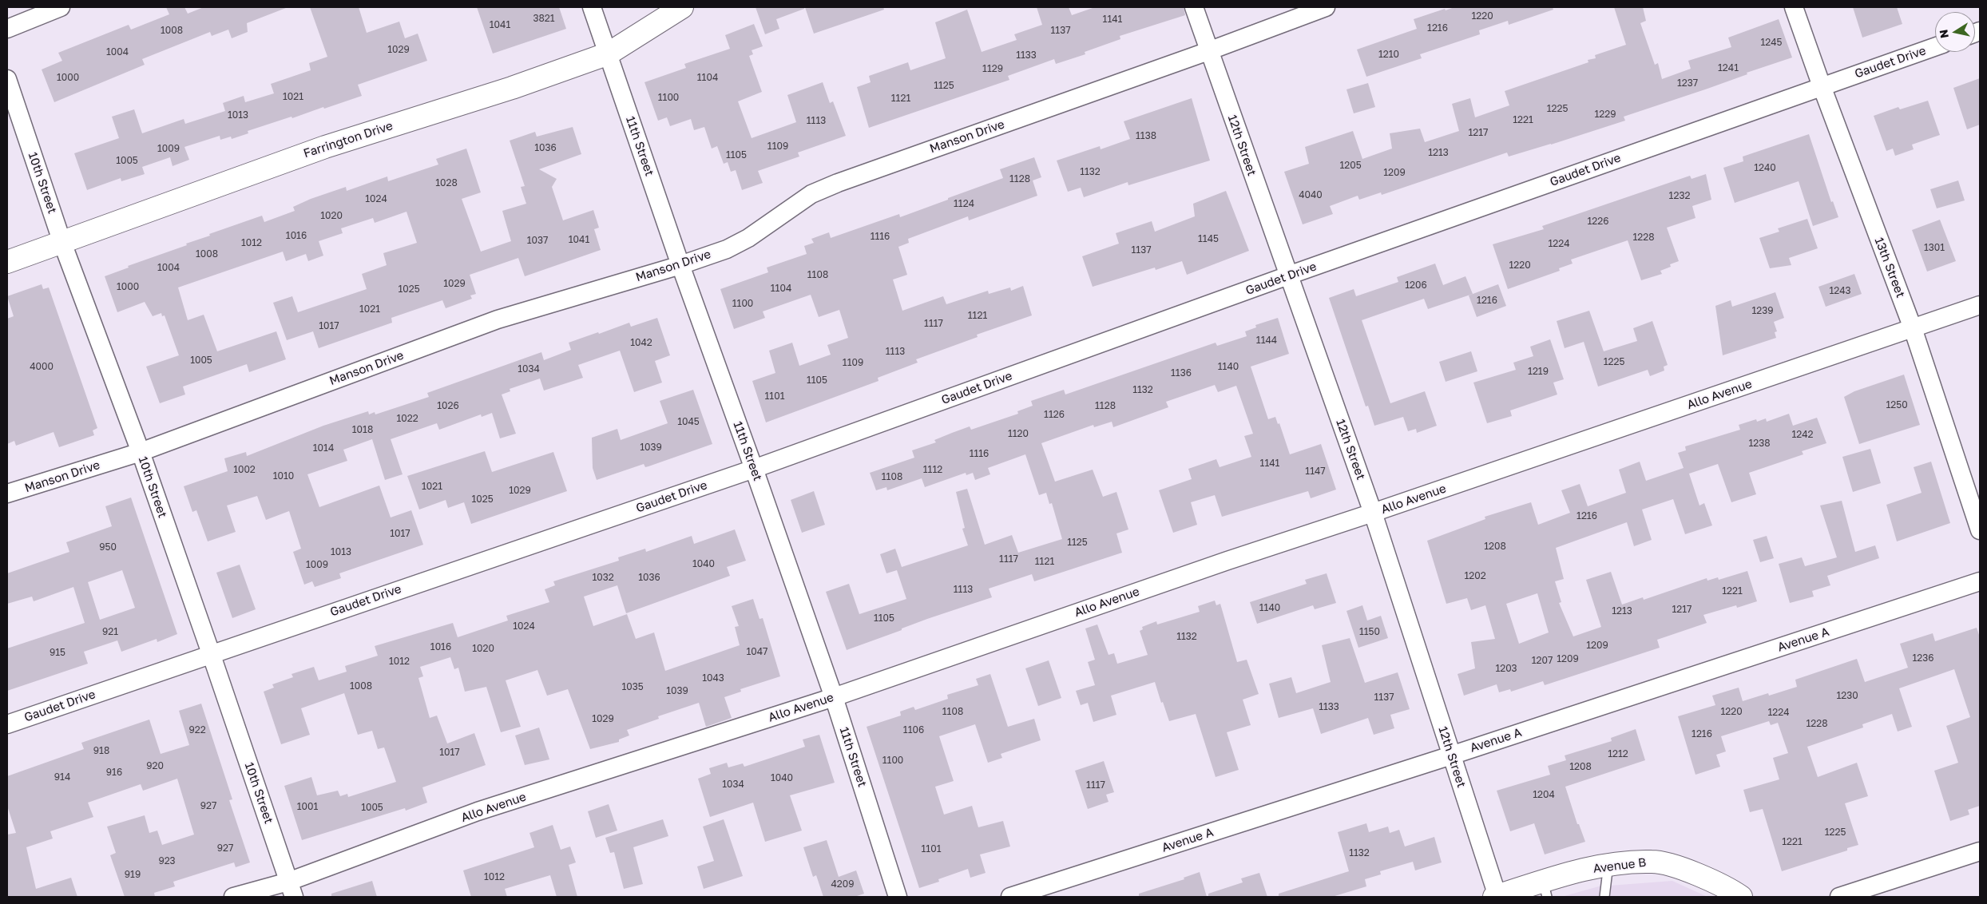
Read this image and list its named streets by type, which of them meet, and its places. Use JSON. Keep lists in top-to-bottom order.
{
  "streets": {
    "street": [
      "Gaudet Drive",
      "Manson Drive",
      "Farrington Drive",
      "12th Street",
      "11th Street",
      "10th Street",
      "13th Street",
      "Allo Avenue",
      "Avenue A",
      "Avenue B"
    ]
  },
  "crossings": [
    ["Gaudet Drive", "12th Street"],
    ["Gaudet Drive", "11th Street"],
    ["Gaudet Drive", "10th Street"],
    ["Gaudet Drive", "13th Street"],
    ["Manson Drive", "12th Street"],
    ["Manson Drive", "11th Street"],
    ["Manson Drive", "10th Street"],
    ["Farrington Drive", "11th Street"],
    ["Farrington Drive", "10th Street"],
    ["12th Street", "Allo Avenue"],
    ["12th Street", "Avenue A"],
    ["12th Street", "Avenue B"],
    ["11th Street", "Allo Avenue"],
    ["10th Street", "Allo Avenue"],
    ["13th Street", "Allo Avenue"]
  ],
  "house_numbers": [
    "1220",
    "3821",
    "1141",
    "1041",
    "1216",
    "1008",
    "1137",
    "1245",
    "1029",
    "1004",
    "1210",
    "1133",
    "1241",
    "1129",
    "1000",
    "1104",
    "1237",
    "1125",
    "1021",
    "1100",
    "1121",
    "1225",
    "1229",
    "1013",
    "1221",
    "1113",
    "1217",
    "1138",
    "1109",
    "1036",
    "1009",
    "1213",
    "1105",
    "1005",
    "1205",
    "1240",
    "1132",
    "1209",
    "1128",
    "1028",
    "4040",
    "1232",
    "1024",
    "1124",
    "1020",
    "1226",
    "1016",
    "1116",
    "1228",
    "1145",
    "1041",
    "1037",
    "1012",
    "1224",
    "1301",
    "1137",
    "1008",
    "1220",
    "1004",
    "1108",
    "1029",
    "1206",
    "1000",
    "1104",
    "1025",
    "1243",
    "1216",
    "1100",
    "1021",
    "1239",
    "1121",
    "1117",
    "1017",
    "1144",
    "1042",
    "1113",
    "1005",
    "1225",
    "1109",
    "4000",
    "1140",
    "1034",
    "1219",
    "1136",
    "1105",
    "1132",
    "1101",
    "1250",
    "1026",
    "1128",
    "1126",
    "1022",
    "1045",
    "1018",
    "1120",
    "1242",
    "1238",
    "1039",
    "1014",
    "1116",
    "1141",
    "1002",
    "1112",
    "1147",
    "1010",
    "1108",
    "1021",
    "1029",
    "1025",
    "1216",
    "1017",
    "1125",
    "1208",
    "950",
    "1013",
    "1117",
    "1121",
    "1040",
    "1009",
    "1202",
    "1032",
    "1036",
    "1113",
    "1221",
    "1140",
    "1217",
    "1213",
    "1105",
    "1024",
    "921",
    "1150",
    "1132",
    "1209",
    "1016",
    "1020",
    "1047",
    "915",
    "1236",
    "1209",
    "1207",
    "1012",
    "1203",
    "1043",
    "1008",
    "1035",
    "1039",
    "1230",
    "1137",
    "1133",
    "1108",
    "1220",
    "1224",
    "1029",
    "1228",
    "922",
    "1106",
    "1216",
    "918",
    "1017",
    "1212",
    "1100",
    "920",
    "1208",
    "916",
    "914",
    "1040",
    "1034",
    "1117",
    "1204",
    "927",
    "1001",
    "1005",
    "1225",
    "1221",
    "927",
    "1101",
    "1132",
    "923",
    "919",
    "1012",
    "4209"
  ],
  "north": "left"
}
